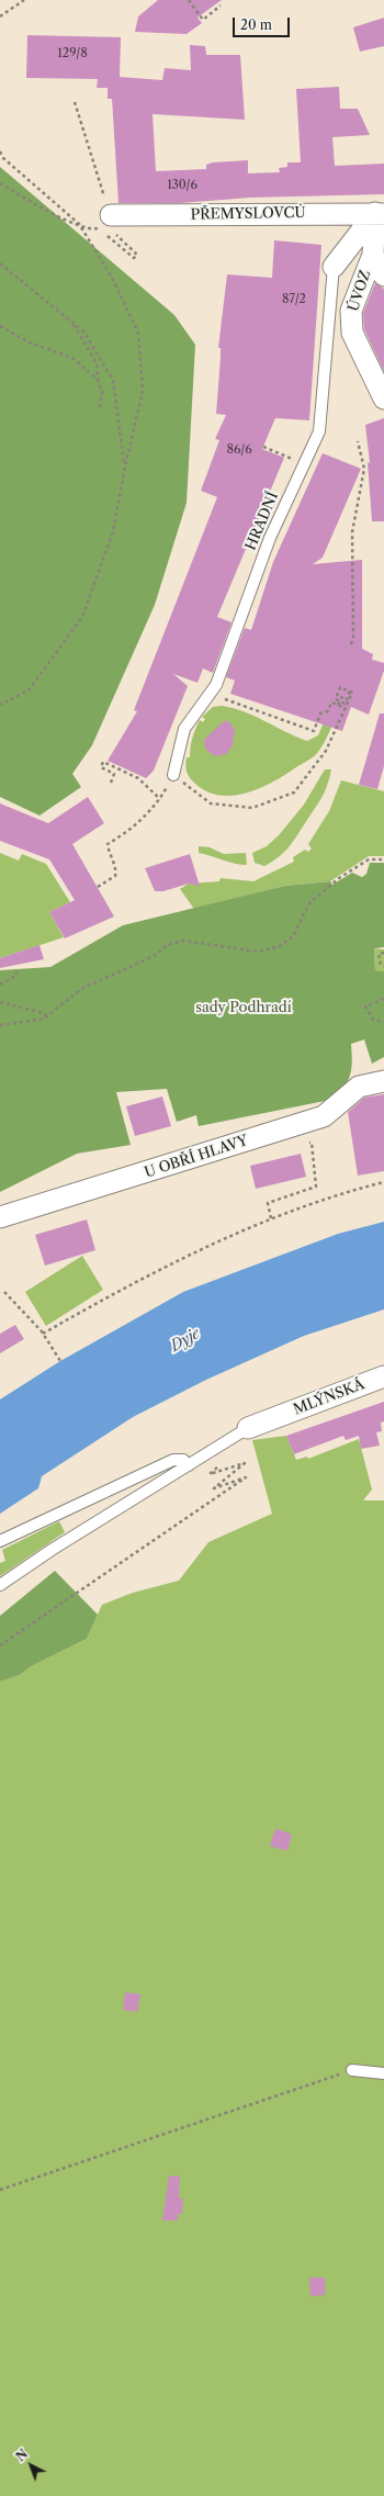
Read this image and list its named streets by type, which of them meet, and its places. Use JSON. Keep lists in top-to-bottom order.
{
  "streets": {
    "street": [
      "PŘEMYSLOVCŮ",
      "ÚVOZ",
      "U OBŘÍ HLAVY",
      "MLÝNSKÁ"
    ],
    "lane": ["HRADNÍ"]
  },
  "water": ["Dyje"],
  "parks": ["sady Podhradí"],
  "house_numbers": [
    "129/8",
    "130/6",
    "87/2",
    "86/6"
  ],
  "scale_bar": "20 m",
  "north": "top left"
}
